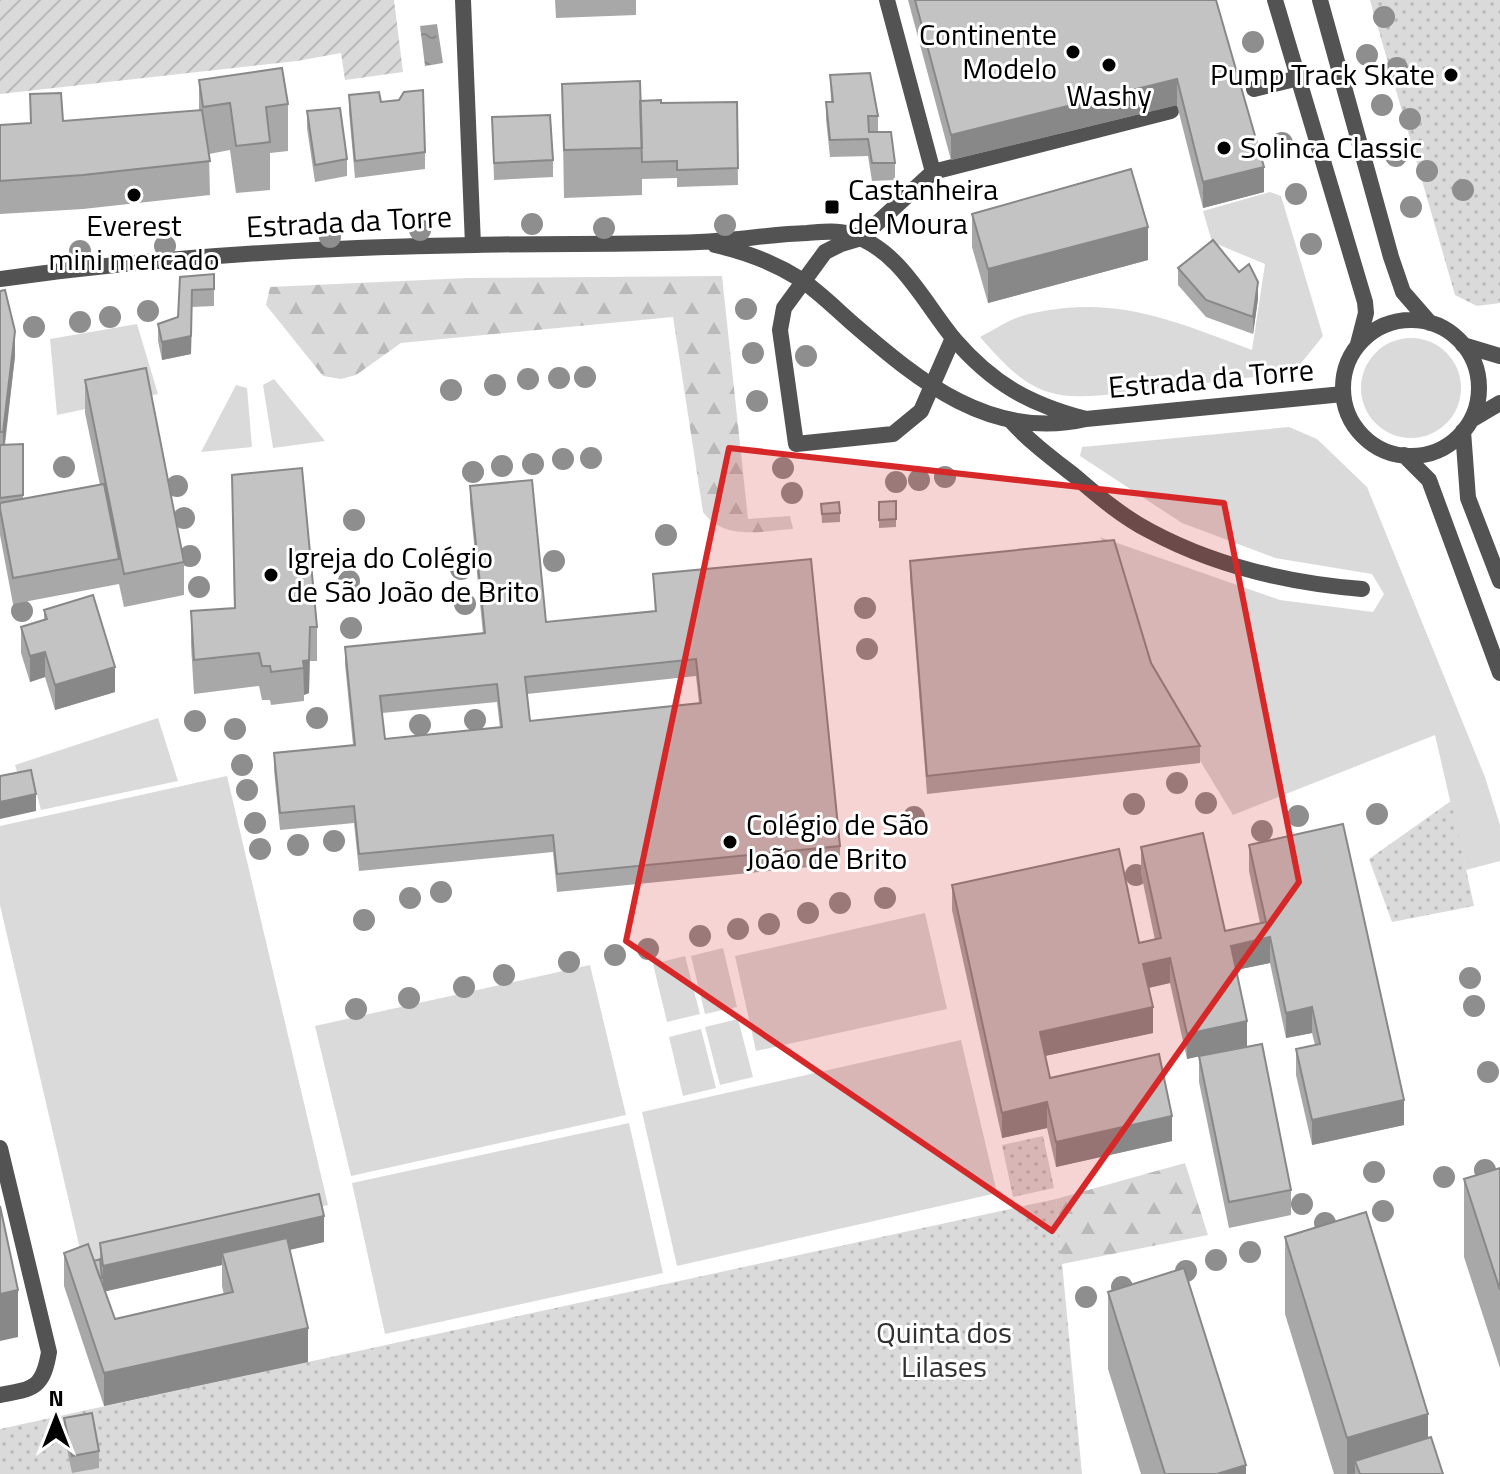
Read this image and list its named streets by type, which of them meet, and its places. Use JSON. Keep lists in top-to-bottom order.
{
  "streets": {
    "street": ["Estrada da Torre"]
  },
  "parks": ["Quinta dos Lilases"],
  "places": {
    "other": [
      "Continente Modelo",
      "Washy",
      "Pump Track Skate",
      "Solinca Classic",
      "Everest mini mercado",
      "Igreja do Colégio de São João de Brito",
      "Colégio de São João de Brito"
    ],
    "transit": ["Castanheira de Moura"]
  },
  "north": "top"
}
